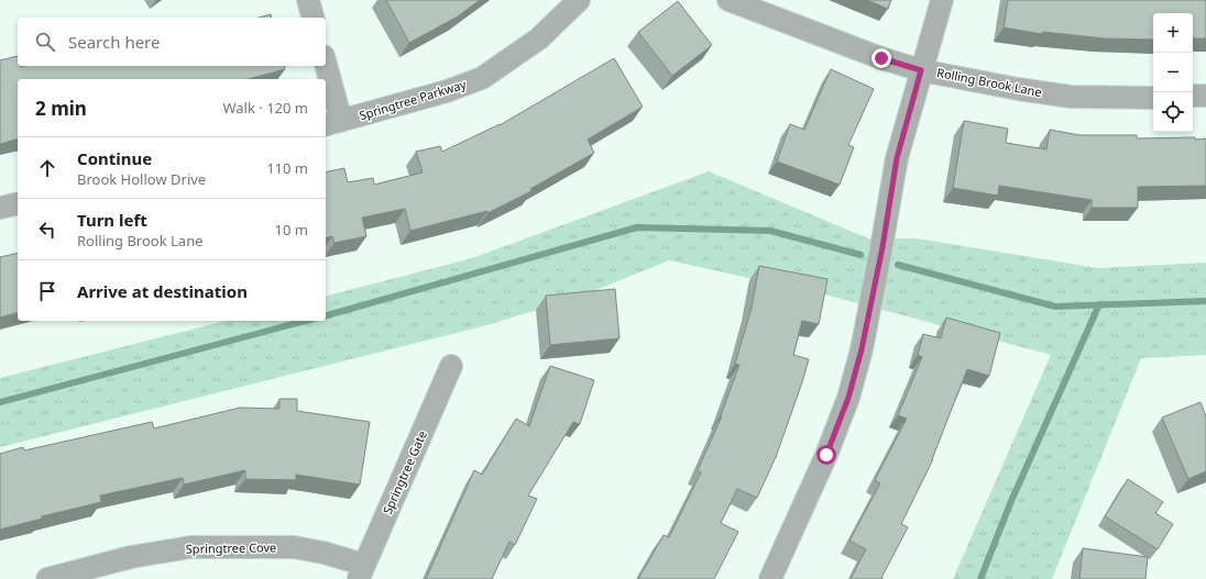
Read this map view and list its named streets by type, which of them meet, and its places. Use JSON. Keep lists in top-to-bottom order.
{
  "streets": {
    "street": [
      "Rolling Brook Lane",
      "Springtree Parkway",
      "Springtree Gate",
      "Springtree Cove"
    ]
  },
  "crossings": [
    ["Springtree Gate", "Springtree Cove"]
  ],
  "page": {
    "map_buttons": ["+", "−"],
    "search": "Search here",
    "heading": ["2 min", "Walk · 120 m"],
    "list": [
      ["Continue", "Brook Hollow Drive", "110 m"],
      ["Turn left", "Rolling Brook Lane", "10 m"],
      "Arrive at destination"
    ]
  }
}
